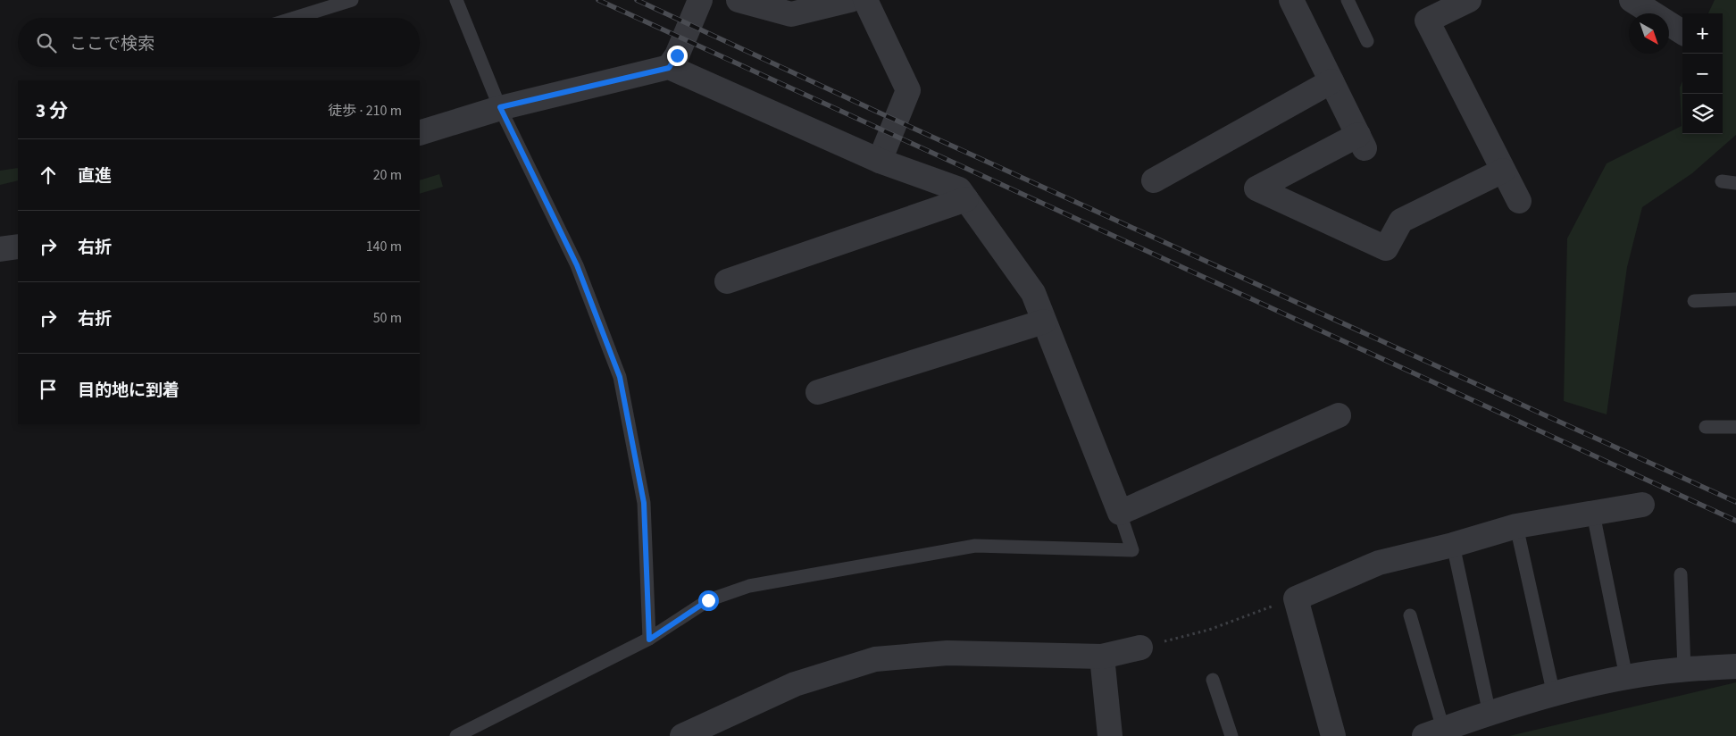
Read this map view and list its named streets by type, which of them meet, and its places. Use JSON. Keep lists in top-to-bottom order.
{
  "north": "bottom right",
  "page": {
    "map_buttons": ["+", "−"],
    "search": "ここで検索",
    "heading": ["3 分", "徒歩 · 210 m"],
    "list": [
      ["直進", "20 m"],
      ["右折", "140 m"],
      ["右折", "50 m"],
      "目的地に到着"
    ]
  }
}
